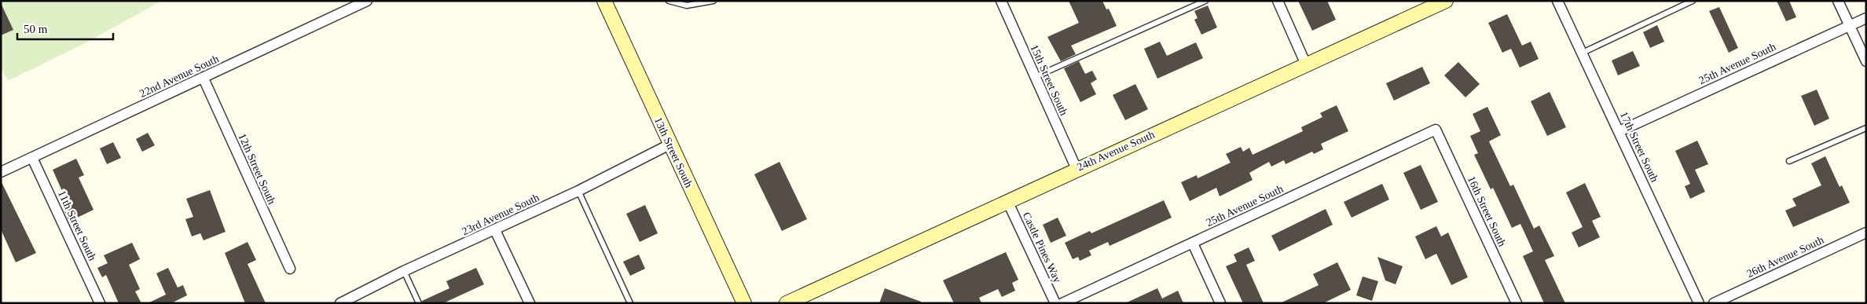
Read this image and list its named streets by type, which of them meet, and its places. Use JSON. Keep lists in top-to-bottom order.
{
  "streets": {
    "street": [
      "25th Avenue South",
      "22nd Avenue South",
      "15th Street South",
      "17th Street South",
      "24th Avenue South",
      "13th Street South",
      "12th Street South",
      "16th Street South",
      "23rd Avenue South",
      "11th Street South",
      "Castle Pines Way",
      "26th Avenue South"
    ]
  },
  "crossings": [
    ["25th Avenue South", "17th Street South"],
    ["25th Avenue South", "16th Street South"],
    ["22nd Avenue South", "12th Street South"],
    ["22nd Avenue South", "11th Street South"],
    ["15th Street South", "24th Avenue South"],
    ["24th Avenue South", "Castle Pines Way"],
    ["13th Street South", "23rd Avenue South"]
  ],
  "scale_bar": "50 m"
}
